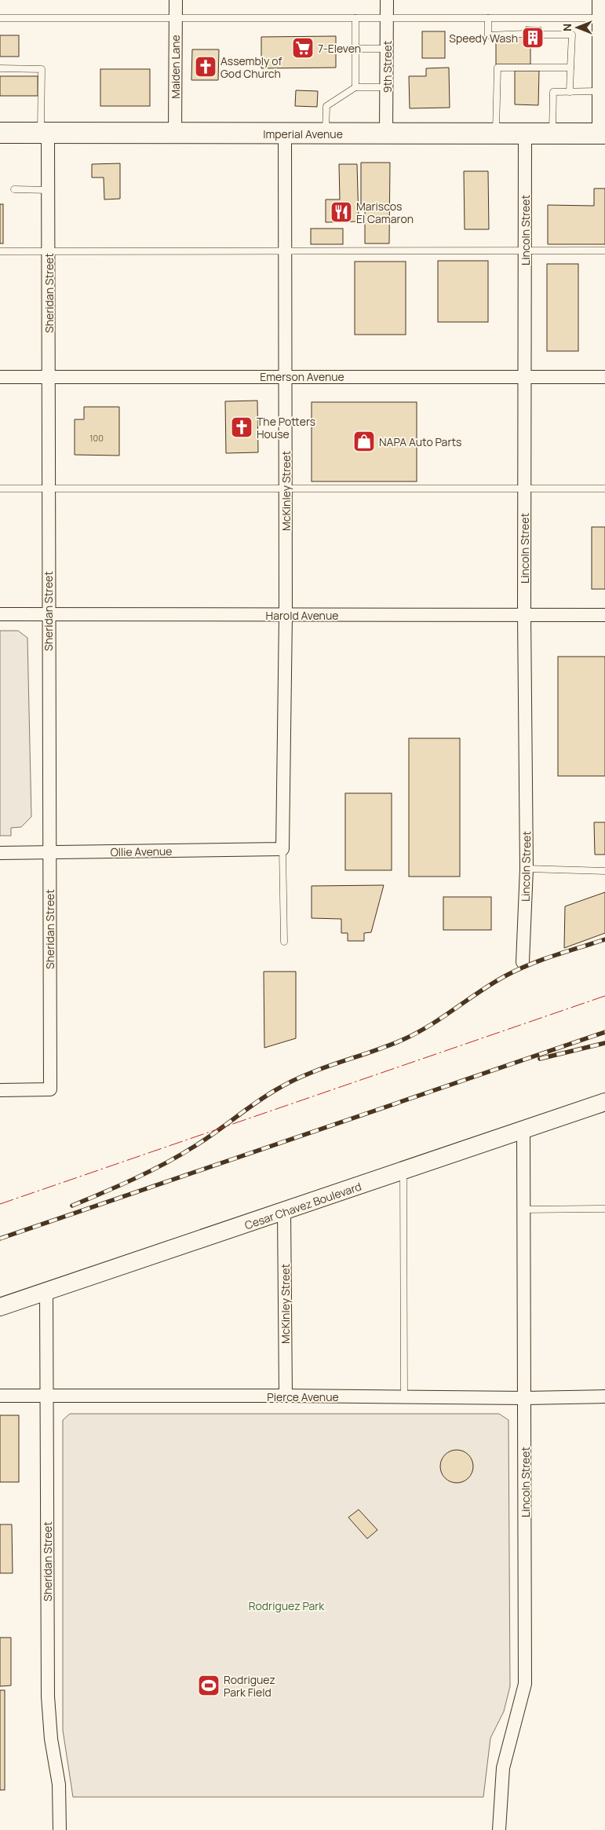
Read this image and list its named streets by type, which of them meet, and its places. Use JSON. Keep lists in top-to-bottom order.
{
  "streets": {
    "highway": ["Imperial Avenue"],
    "main road": ["Cesar Chavez Boulevard"],
    "street": [
      "Maiden Lane",
      "9th Street",
      "Lincoln Street",
      "Sheridan Street",
      "Emerson Avenue",
      "McKinley Street",
      "Harold Avenue",
      "Ollie Avenue",
      "Pierce Avenue"
    ]
  },
  "crossings": [
    ["Maiden Lane", "Imperial Avenue"],
    ["9th Street", "Imperial Avenue"],
    ["Imperial Avenue", "Lincoln Street"],
    ["Imperial Avenue", "Sheridan Street"],
    ["Imperial Avenue", "McKinley Street"],
    ["Lincoln Street", "Emerson Avenue"],
    ["Lincoln Street", "Harold Avenue"],
    ["Lincoln Street", "Cesar Chavez Boulevard"],
    ["Lincoln Street", "Pierce Avenue"],
    ["Sheridan Street", "Emerson Avenue"],
    ["Sheridan Street", "Harold Avenue"],
    ["Sheridan Street", "Ollie Avenue"],
    ["Sheridan Street", "Cesar Chavez Boulevard"],
    ["Sheridan Street", "Pierce Avenue"],
    ["Emerson Avenue", "McKinley Street"],
    ["McKinley Street", "Harold Avenue"],
    ["McKinley Street", "Ollie Avenue"],
    ["McKinley Street", "Cesar Chavez Boulevard"],
    ["McKinley Street", "Pierce Avenue"]
  ],
  "parks": ["Rodriguez Park"],
  "places": {
    "building": ["Speedy Wash"],
    "supermarket": ["7-Eleven"],
    "church": ["Assembly of God Church", "The Potters House"],
    "restaurant": ["Mariscos El Camaron"],
    "shop": ["NAPA Auto Parts"],
    "sports": ["Rodriguez Park Field"]
  },
  "house_numbers": ["100"],
  "north": "left"
}
